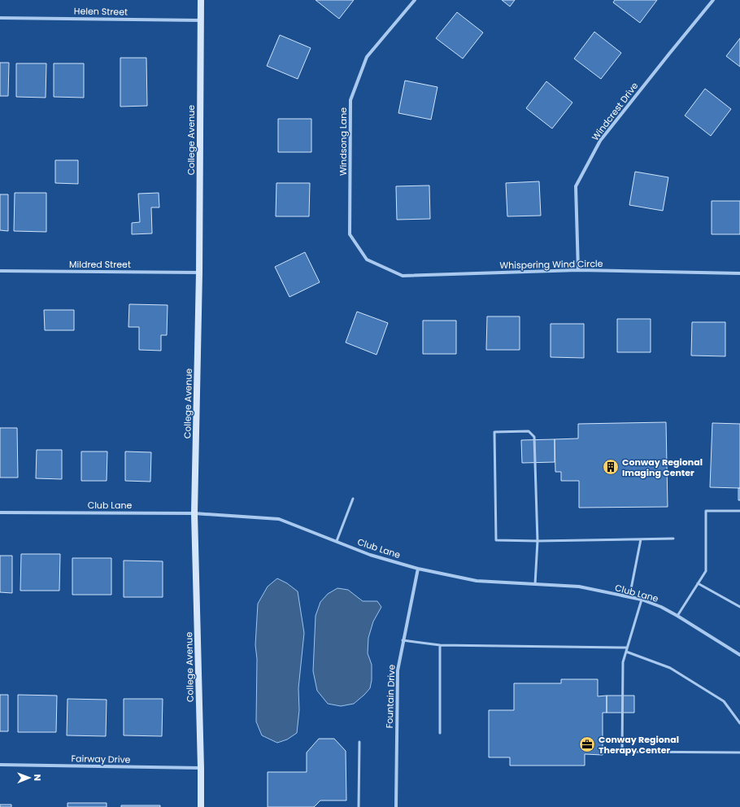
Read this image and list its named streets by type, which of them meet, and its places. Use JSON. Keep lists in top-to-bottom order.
{
  "streets": {
    "street": [
      "Helen Street",
      "Windcrest Drive",
      "College Avenue",
      "Windsong Lane",
      "Mildred Street",
      "Whispering Wind Circle",
      "Club Lane",
      "Fountain Drive",
      "Fairway Drive"
    ]
  },
  "crossings": [
    ["Helen Street", "College Avenue"],
    ["Windcrest Drive", "Whispering Wind Circle"],
    ["College Avenue", "Mildred Street"],
    ["College Avenue", "Club Lane"],
    ["College Avenue", "Fairway Drive"],
    ["Windsong Lane", "Whispering Wind Circle"],
    ["Club Lane", "Fountain Drive"]
  ],
  "places": {
    "building": ["Conway Regional Imaging Center"],
    "office": ["Conway Regional Therapy Center"]
  },
  "north": "right"
}
